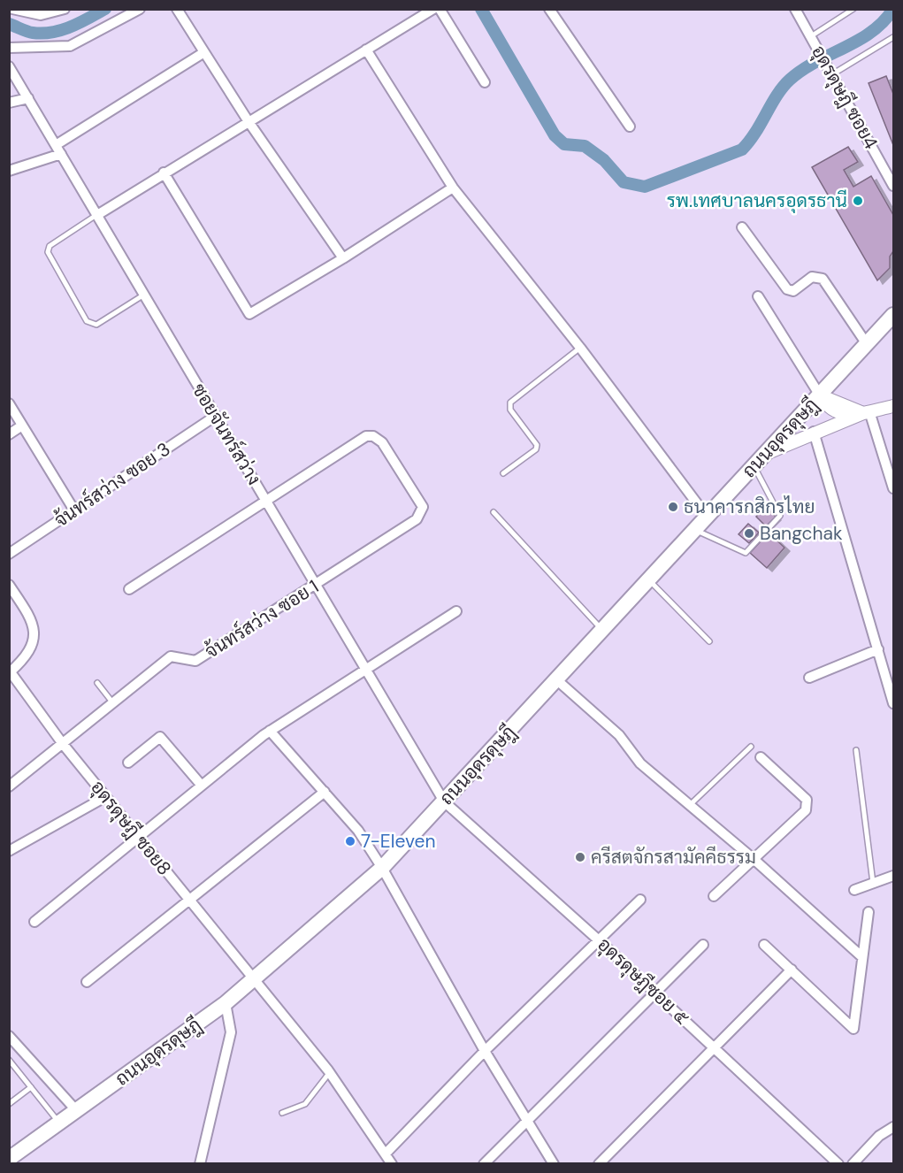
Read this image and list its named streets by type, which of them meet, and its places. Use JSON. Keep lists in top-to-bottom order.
{
  "streets": {
    "main road": ["ถนนอุดรดุษฎี"],
    "street": [
      "อุดรดุษฎี ซอย4",
      "ซอยจันทร์สว่าง",
      "จ้นทร์สว่าง ซอย 3",
      "จ้นทร์สว่าง ซอย 1",
      "อุดรดุษฎี ซอย8",
      "อุดรดุษฎีซอย ๕"
    ]
  },
  "crossings": [
    ["ซอยจันทร์สว่าง", "ถนนอุดรดุษฎี"],
    ["ซอยจันทร์สว่าง", "จ้นทร์สว่าง ซอย 3"],
    ["ซอยจันทร์สว่าง", "จ้นทร์สว่าง ซอย 1"],
    ["ซอยจันทร์สว่าง", "อุดรดุษฎีซอย ๕"],
    ["ถนนอุดรดุษฎี", "อุดรดุษฎี ซอย8"],
    ["ถนนอุดรดุษฎี", "อุดรดุษฎีซอย ๕"],
    ["จ้นทร์สว่าง ซอย 1", "อุดรดุษฎี ซอย8"]
  ],
  "places": [
    "รพ.เทศบาลนครอุดรธานี",
    "ธนาคารกสิกรไทย",
    "Bangchak",
    "7-Eleven",
    "ครีสตจักรสามัคคีธรรม"
  ]
}
